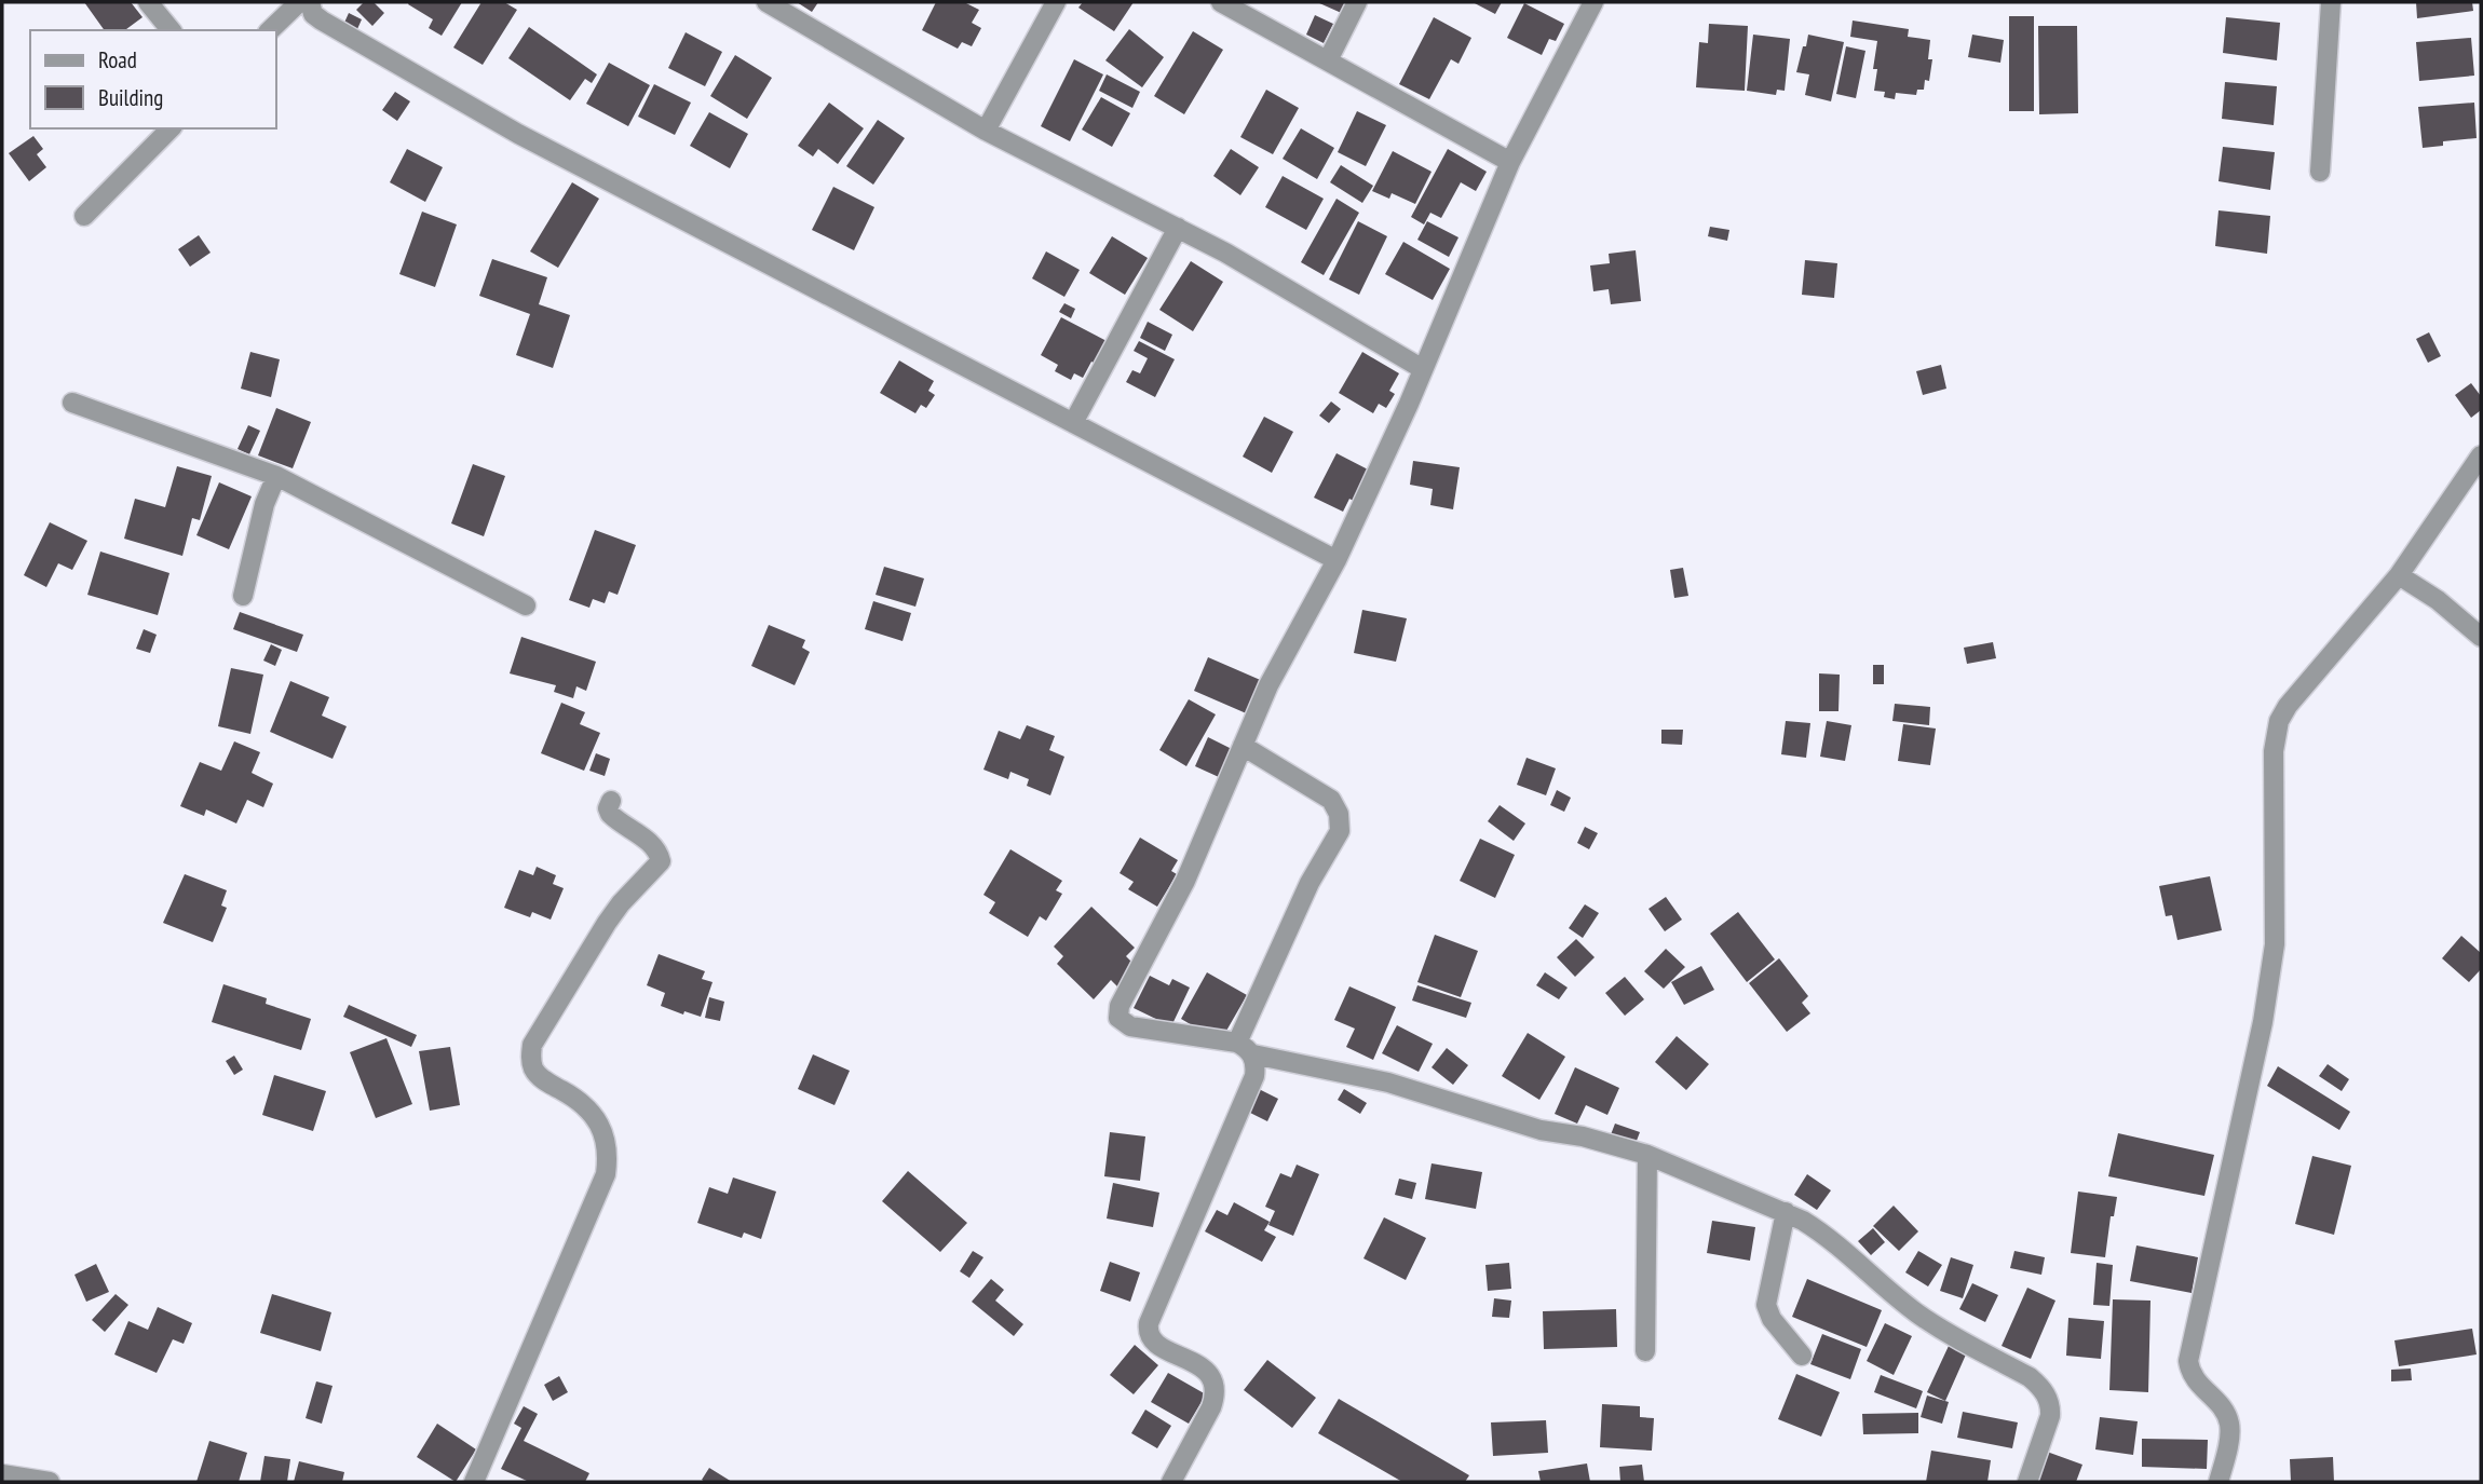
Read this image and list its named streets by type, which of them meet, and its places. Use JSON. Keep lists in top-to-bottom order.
{
  "legend": ["Road", "Building"]
}
